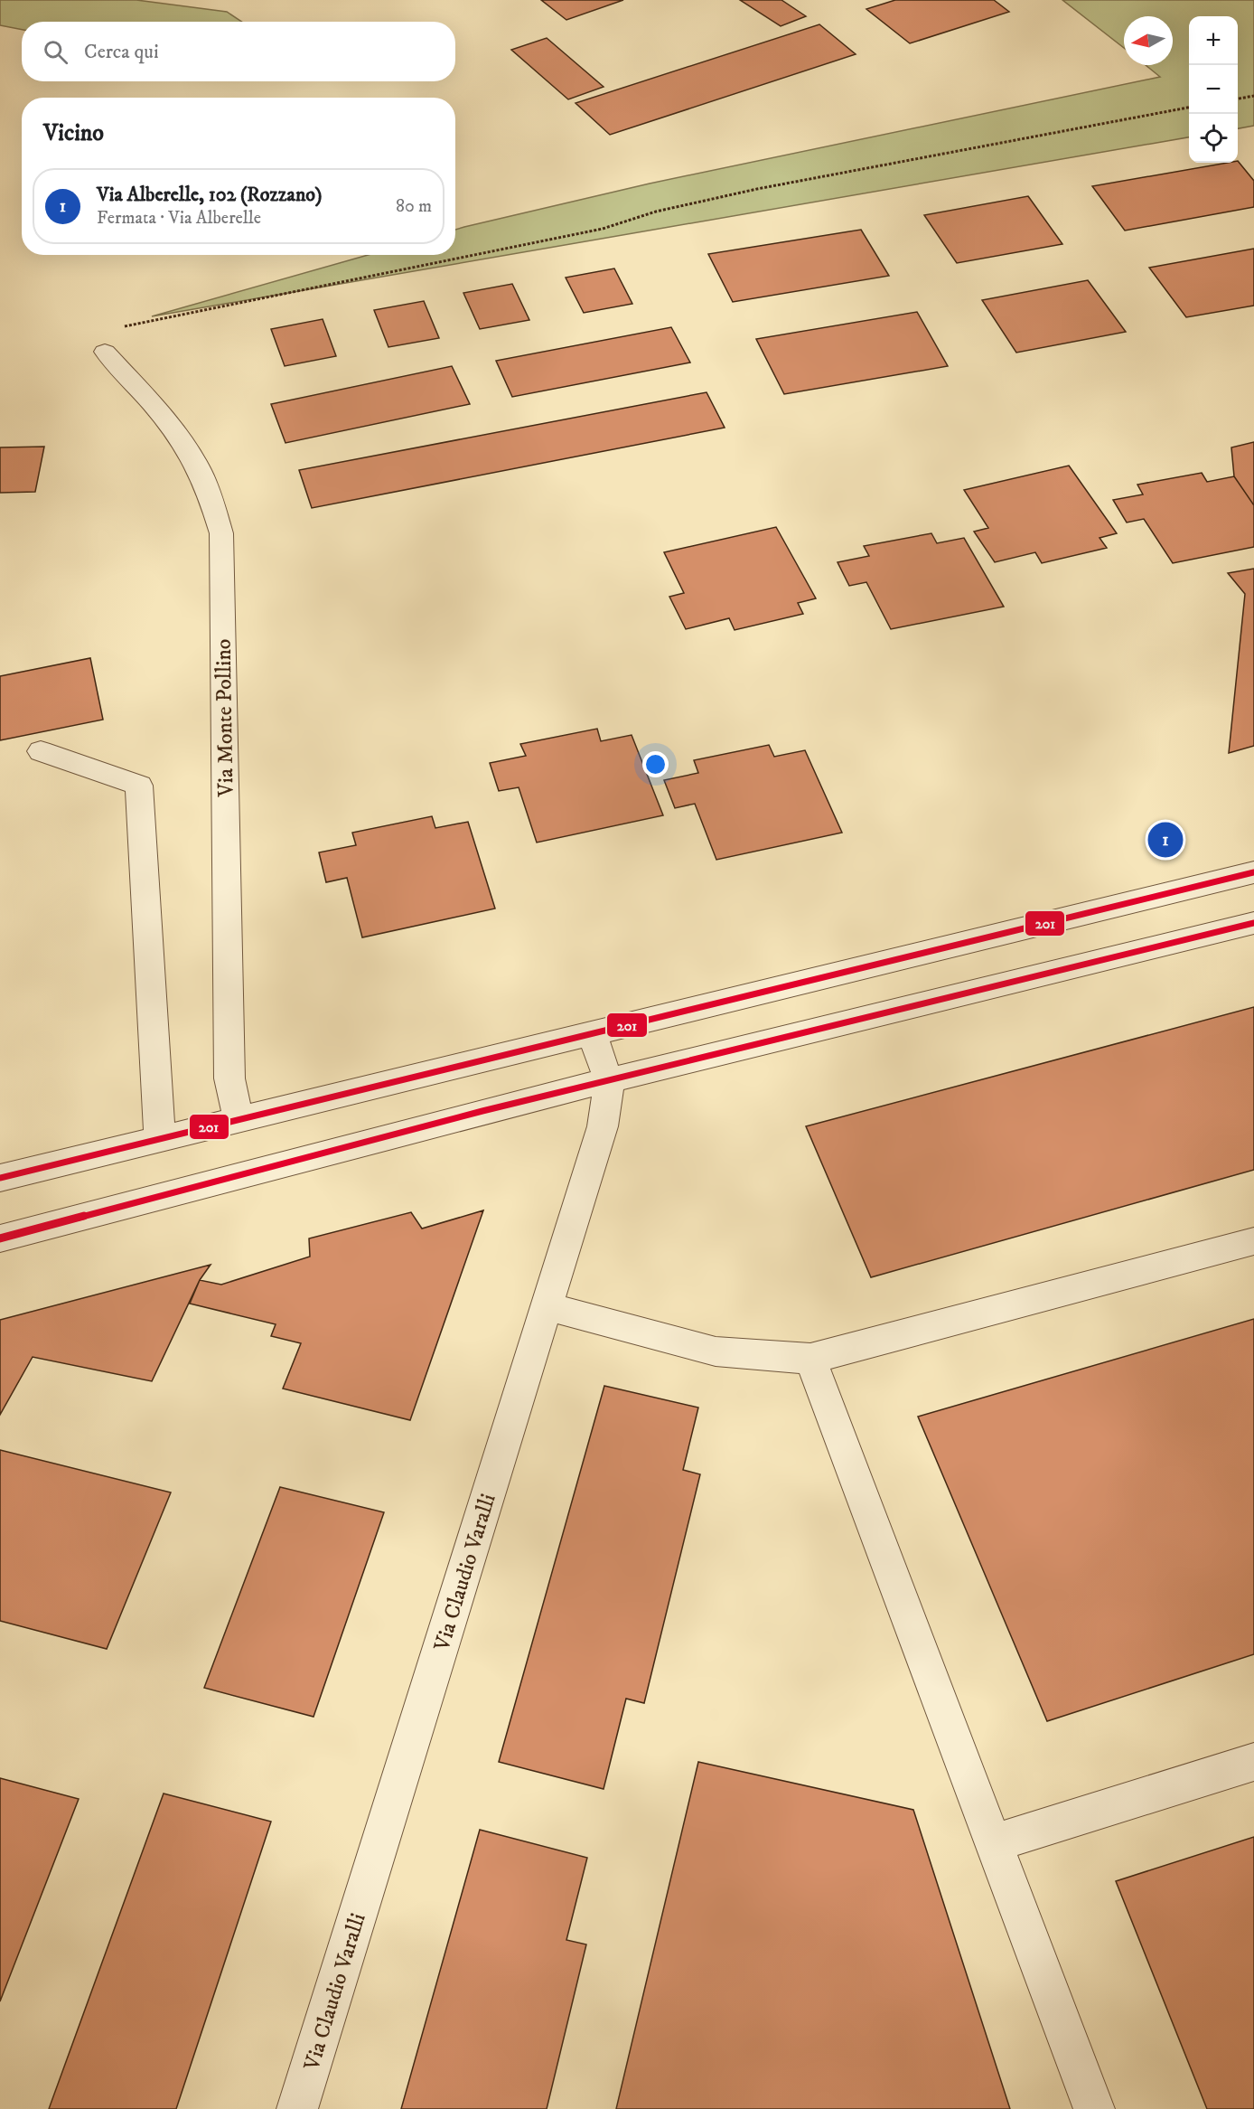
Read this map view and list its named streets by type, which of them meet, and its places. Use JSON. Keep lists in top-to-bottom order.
{
  "streets": {
    "street": ["Via Monte Pollino", "Via Claudio Varalli"]
  },
  "lines": ["transit line 201"],
  "north": "left",
  "page": {
    "map_buttons": ["+", "−"],
    "search": "Cerca qui",
    "heading": "Vicino",
    "list": [
      {
        "mark": "1",
        "name": "Via Alberelle, 102 (Rozzano)",
        "note": "Fermata · Via Alberelle",
        "value": "80 m"
      }
    ],
    "pins": "1"
  }
}
